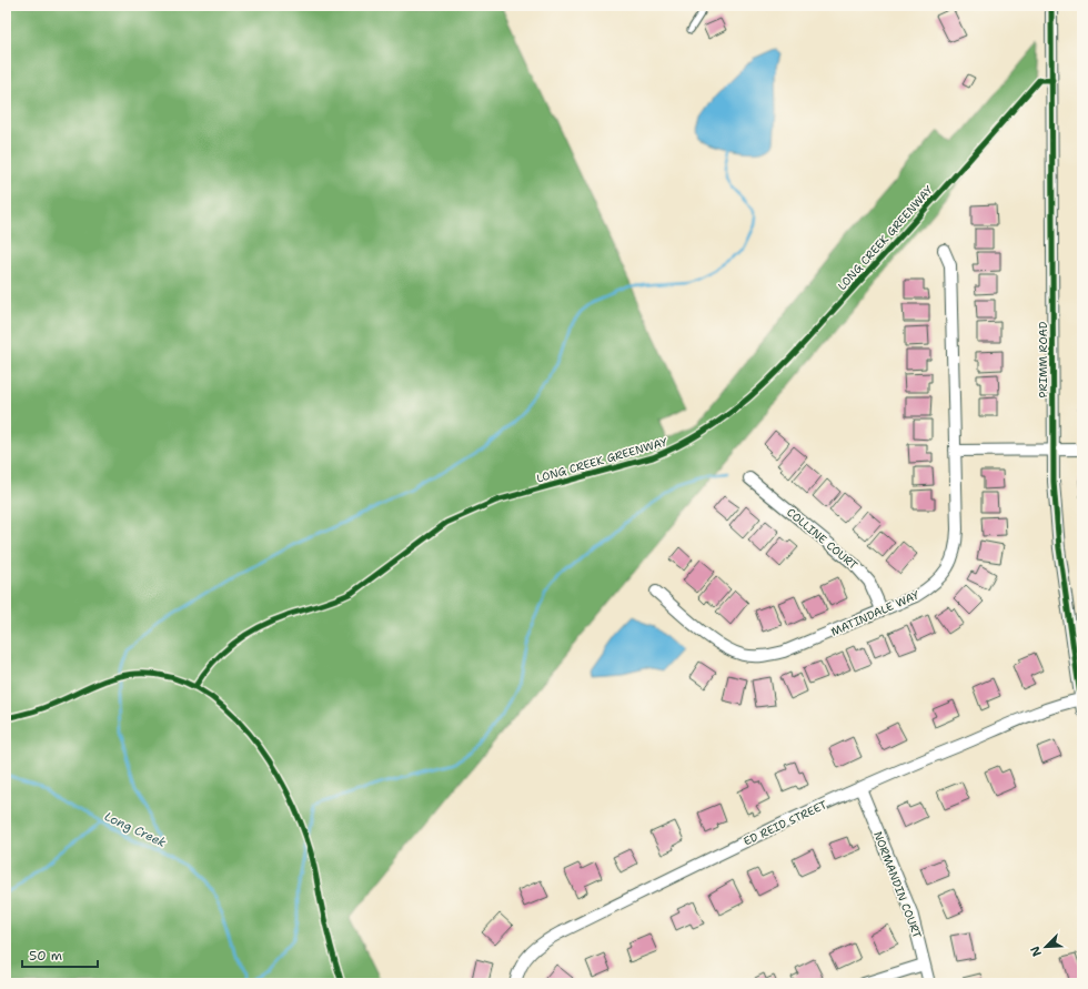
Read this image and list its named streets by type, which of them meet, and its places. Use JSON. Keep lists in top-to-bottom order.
{
  "streets": {
    "street": [
      "PRIMM ROAD",
      "COLLINE COURT",
      "MATINDALE WAY",
      "ED REID STREET",
      "NORMANDIN COURT"
    ],
    "cycle path": ["LONG CREEK GREENWAY"]
  },
  "crossings": [
    ["PRIMM ROAD", "ED REID STREET"],
    ["COLLINE COURT", "MATINDALE WAY"],
    ["ED REID STREET", "NORMANDIN COURT"]
  ],
  "water": ["Long Creek"],
  "scale_bar": "50 m",
  "north": "bottom left"
}
